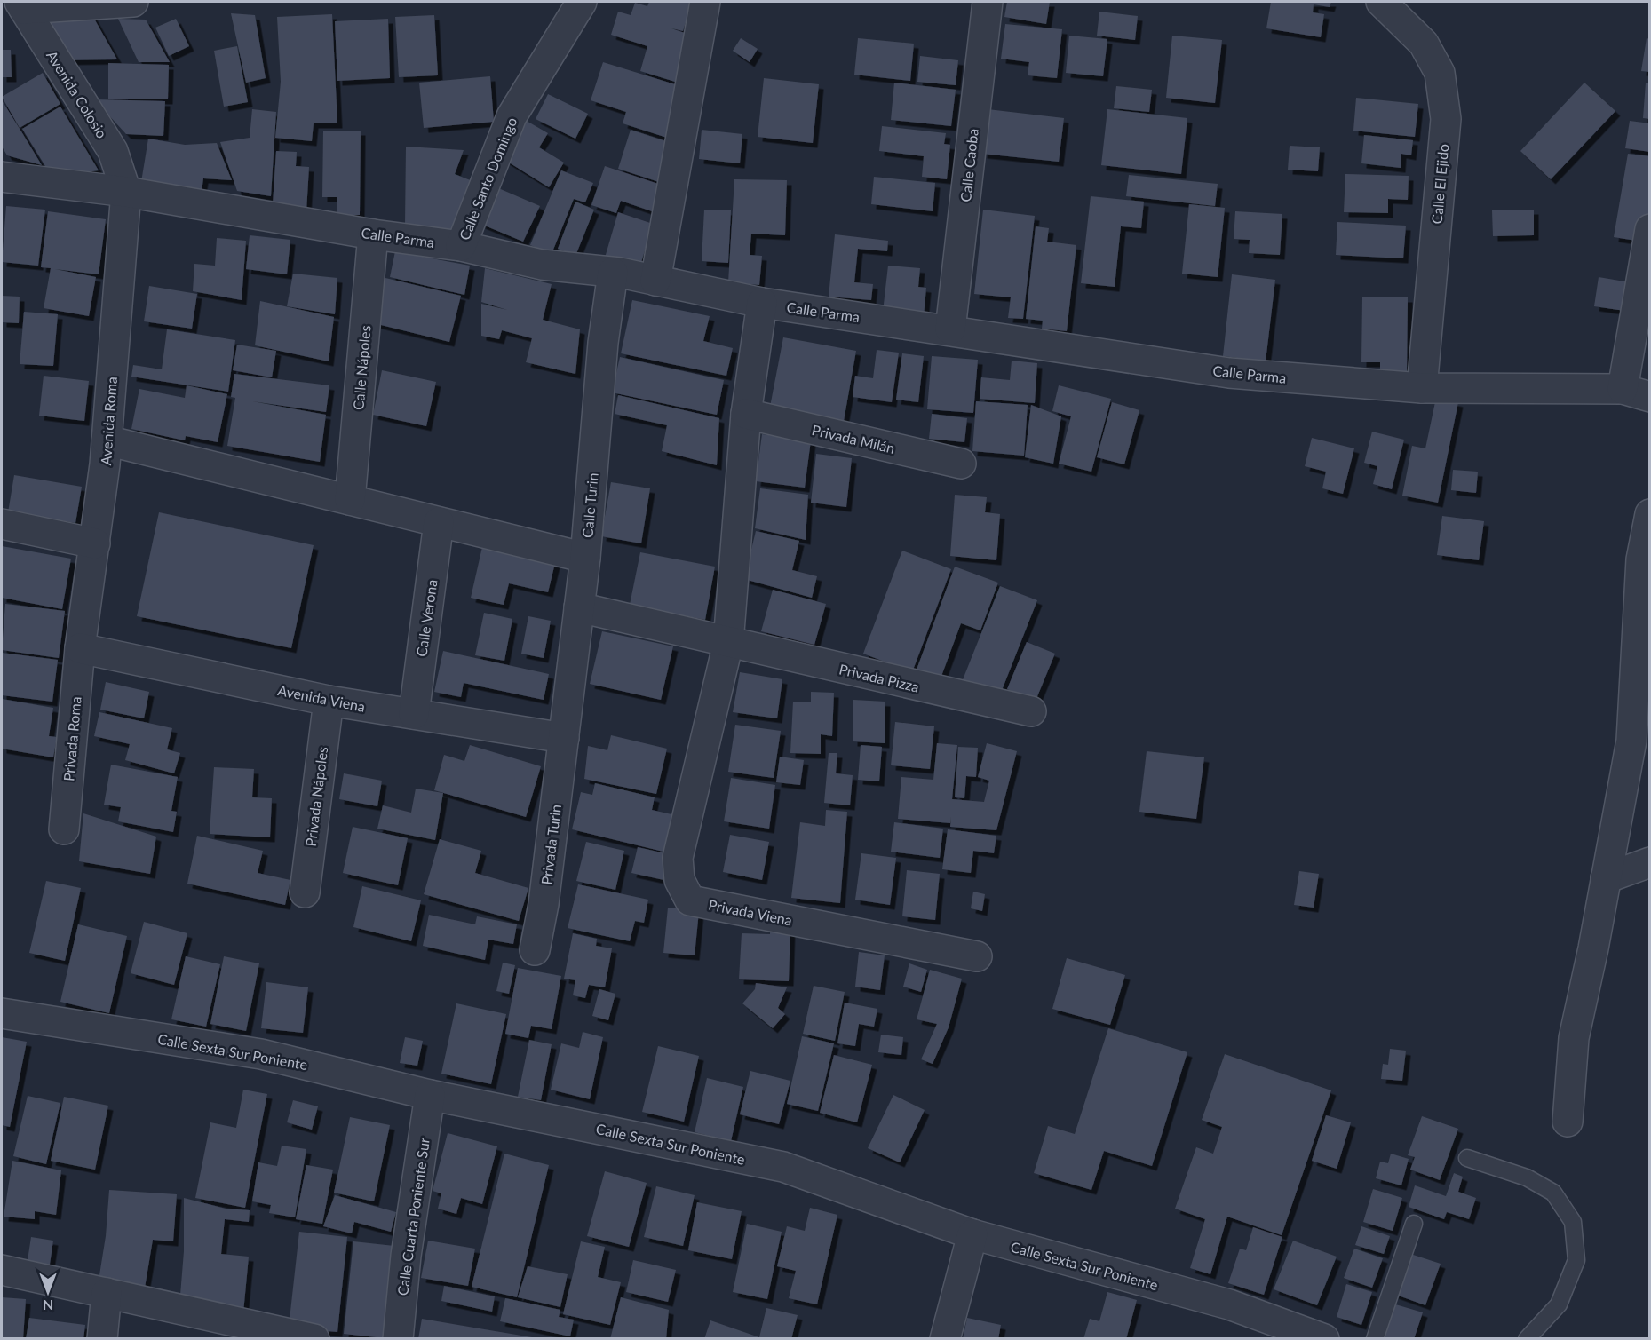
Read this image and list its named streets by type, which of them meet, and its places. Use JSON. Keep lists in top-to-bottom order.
{
  "streets": {
    "street": [
      "Avenida Colosio",
      "Calle Caoba",
      "Calle Santo Domingo",
      "Calle El Ejido",
      "Calle Parma",
      "Calle Nápoles",
      "Avenida Roma",
      "Privada Milán",
      "Calle Turin",
      "Calle Verona",
      "Privada Pizza",
      "Avenida Viena",
      "Privada Roma",
      "Privada Nápoles",
      "Privada Turin",
      "Privada Viena",
      "Calle Sexta Sur Poniente",
      "Calle Cuarta Poniente Sur"
    ]
  },
  "crossings": [
    ["Avenida Colosio", "Calle Parma"],
    ["Avenida Colosio", "Avenida Roma"],
    ["Calle Caoba", "Calle Parma"],
    ["Calle Santo Domingo", "Calle Parma"],
    ["Calle El Ejido", "Calle Parma"],
    ["Calle Parma", "Calle Nápoles"],
    ["Calle Parma", "Avenida Roma"],
    ["Calle Parma", "Calle Turin"],
    ["Avenida Roma", "Avenida Viena"],
    ["Avenida Roma", "Privada Roma"],
    ["Calle Turin", "Privada Pizza"],
    ["Calle Turin", "Avenida Viena"],
    ["Calle Turin", "Privada Turin"],
    ["Calle Verona", "Avenida Viena"],
    ["Privada Pizza", "Privada Viena"],
    ["Avenida Viena", "Privada Roma"],
    ["Avenida Viena", "Privada Nápoles"],
    ["Avenida Viena", "Privada Turin"],
    ["Calle Sexta Sur Poniente", "Calle Cuarta Poniente Sur"]
  ],
  "north": "bottom"
}
